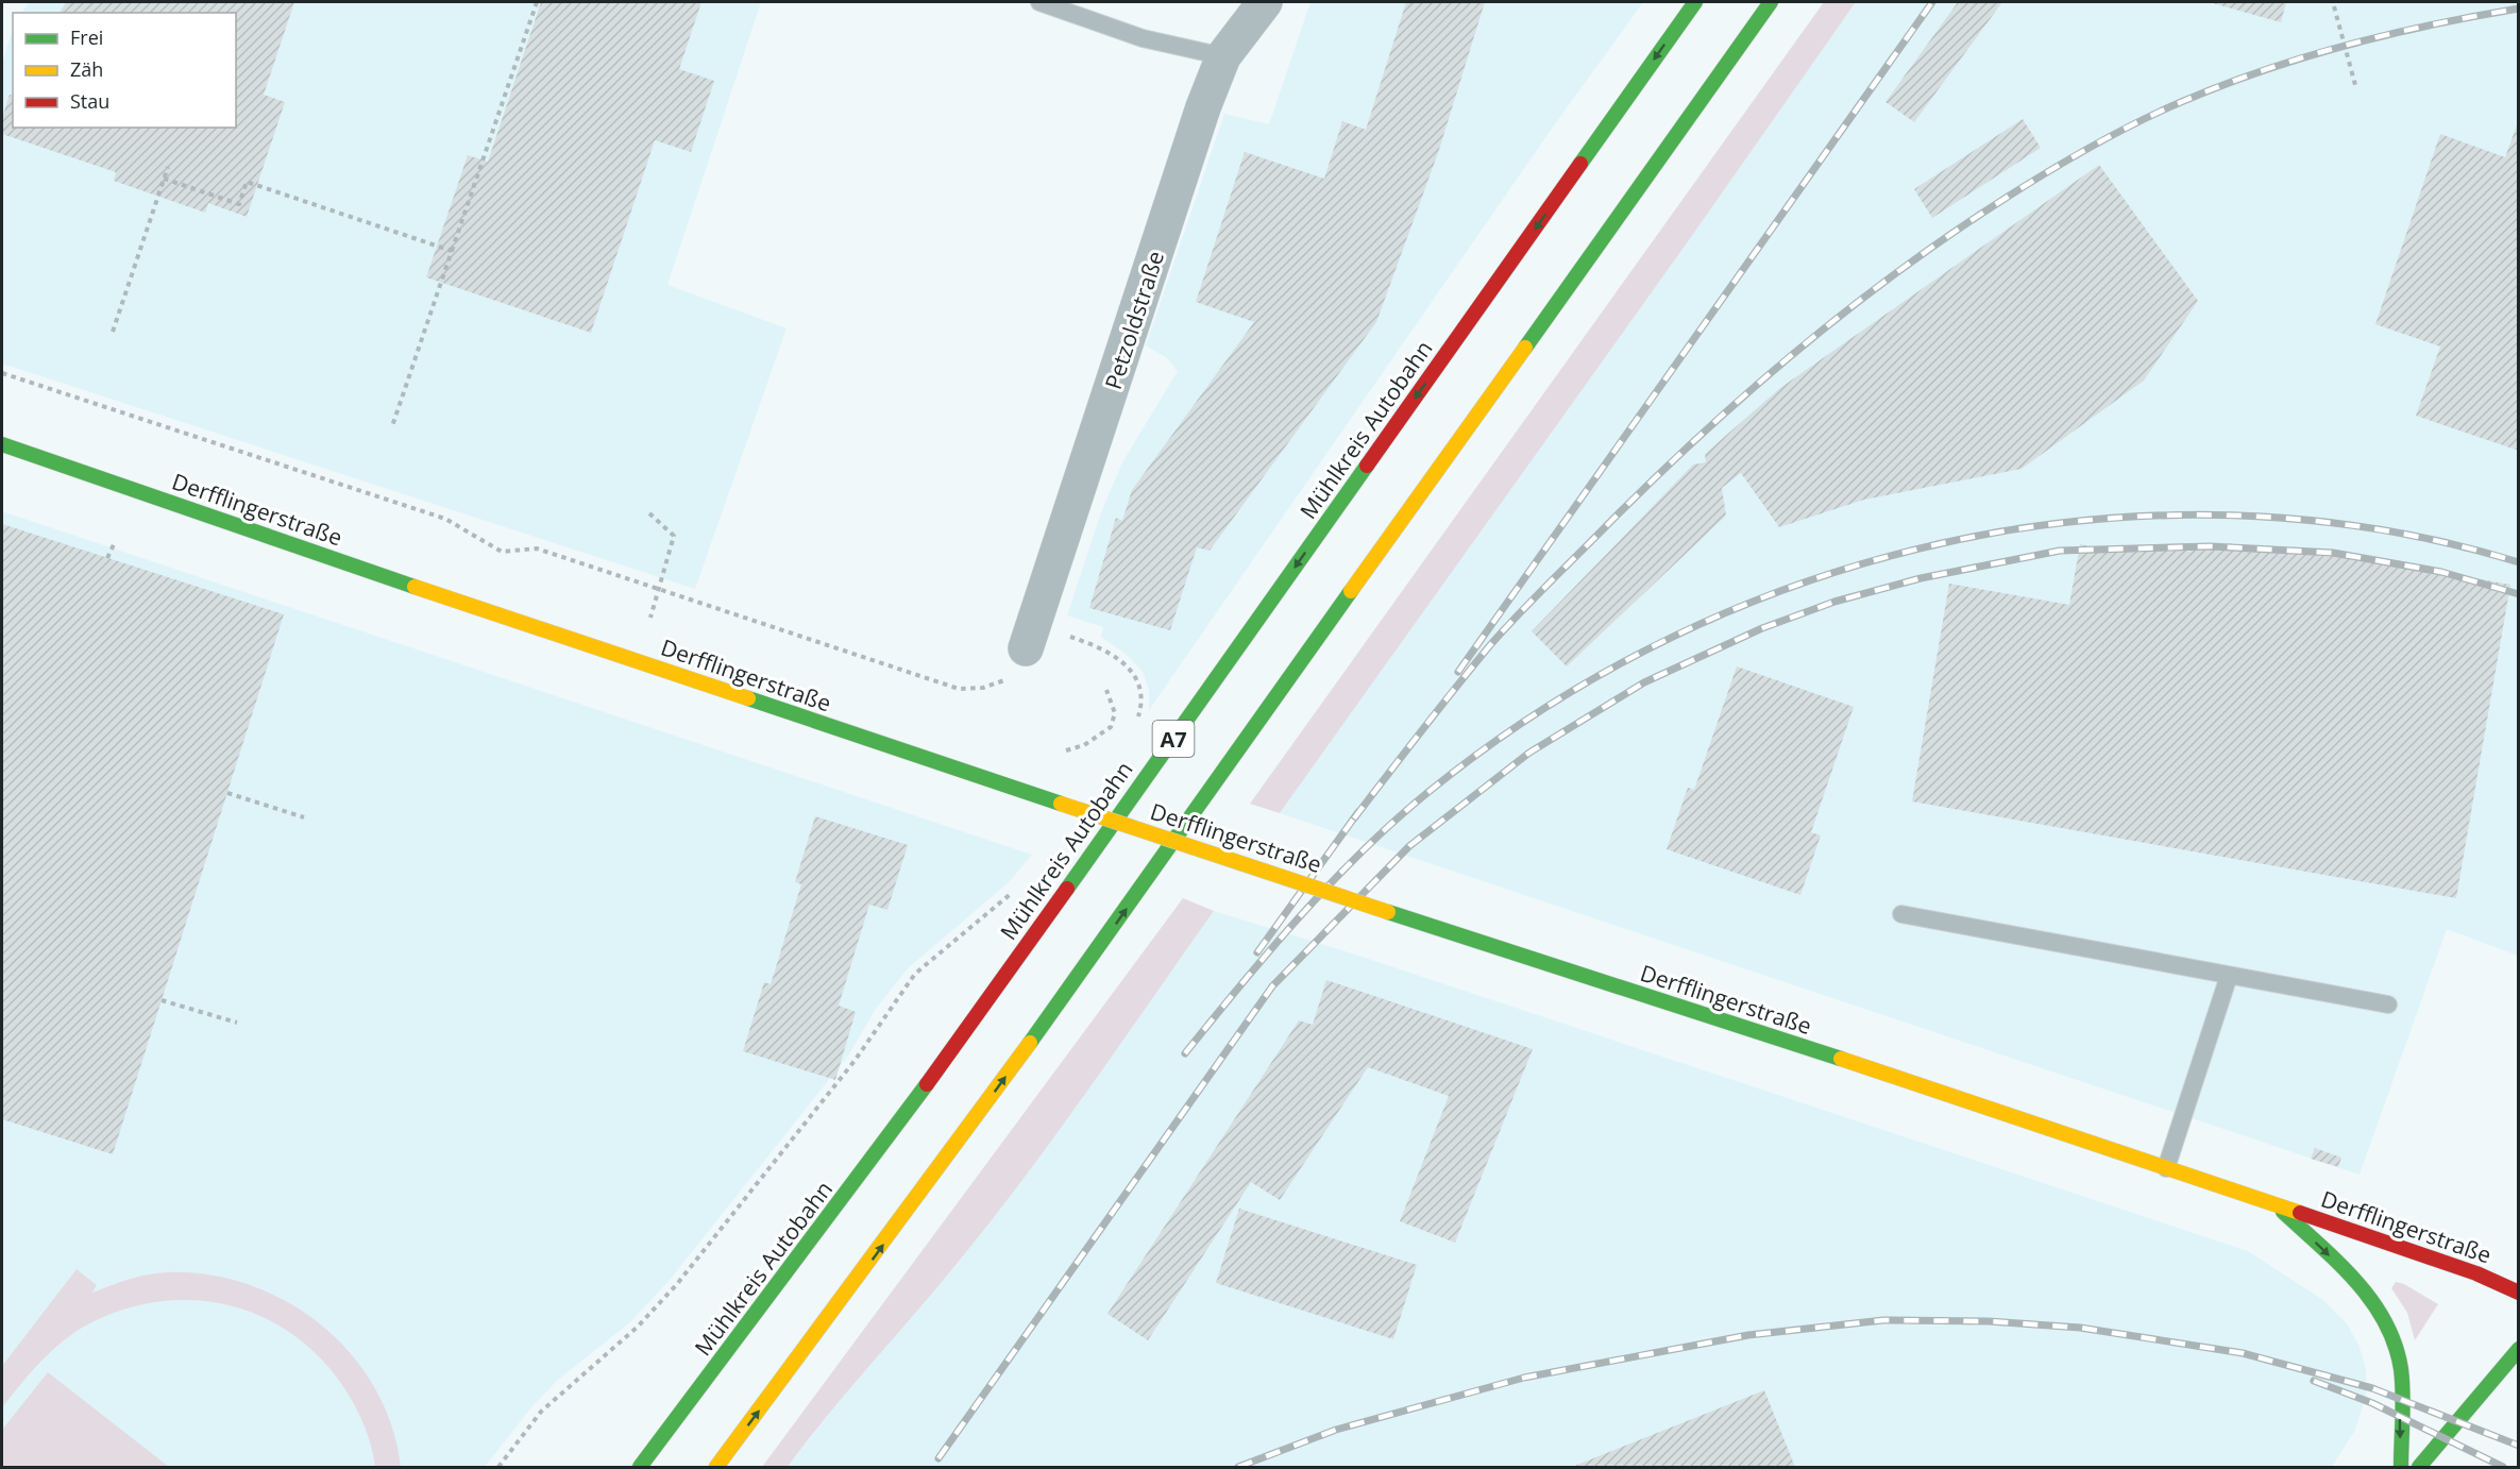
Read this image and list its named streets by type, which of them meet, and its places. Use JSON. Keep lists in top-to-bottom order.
{
  "streets": {
    "main road": ["Mühlkreis Autobahn", "Derfflingerstraße", "A7"],
    "street": ["Petzoldstraße"]
  },
  "legend": ["Frei", "Zäh", "Stau"]
}
